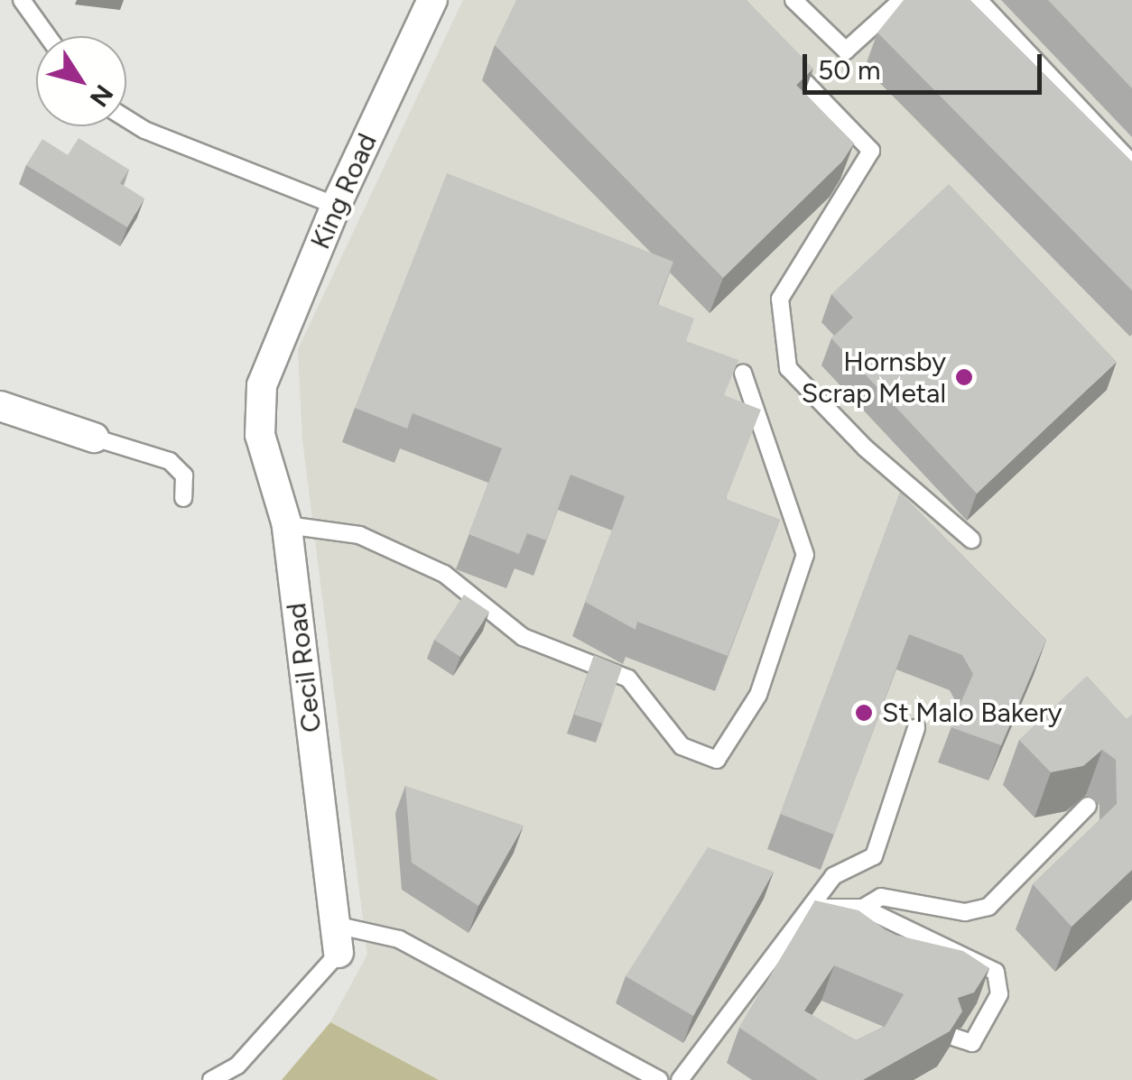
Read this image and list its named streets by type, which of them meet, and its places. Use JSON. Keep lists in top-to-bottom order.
{
  "streets": {
    "street": ["King Road", "Cecil Road"]
  },
  "crossings": [
    ["King Road", "Cecil Road"]
  ],
  "places": ["Hornsby Scrap Metal", "St Malo Bakery"],
  "scale_bar": "50 m",
  "north": "bottom right"
}
